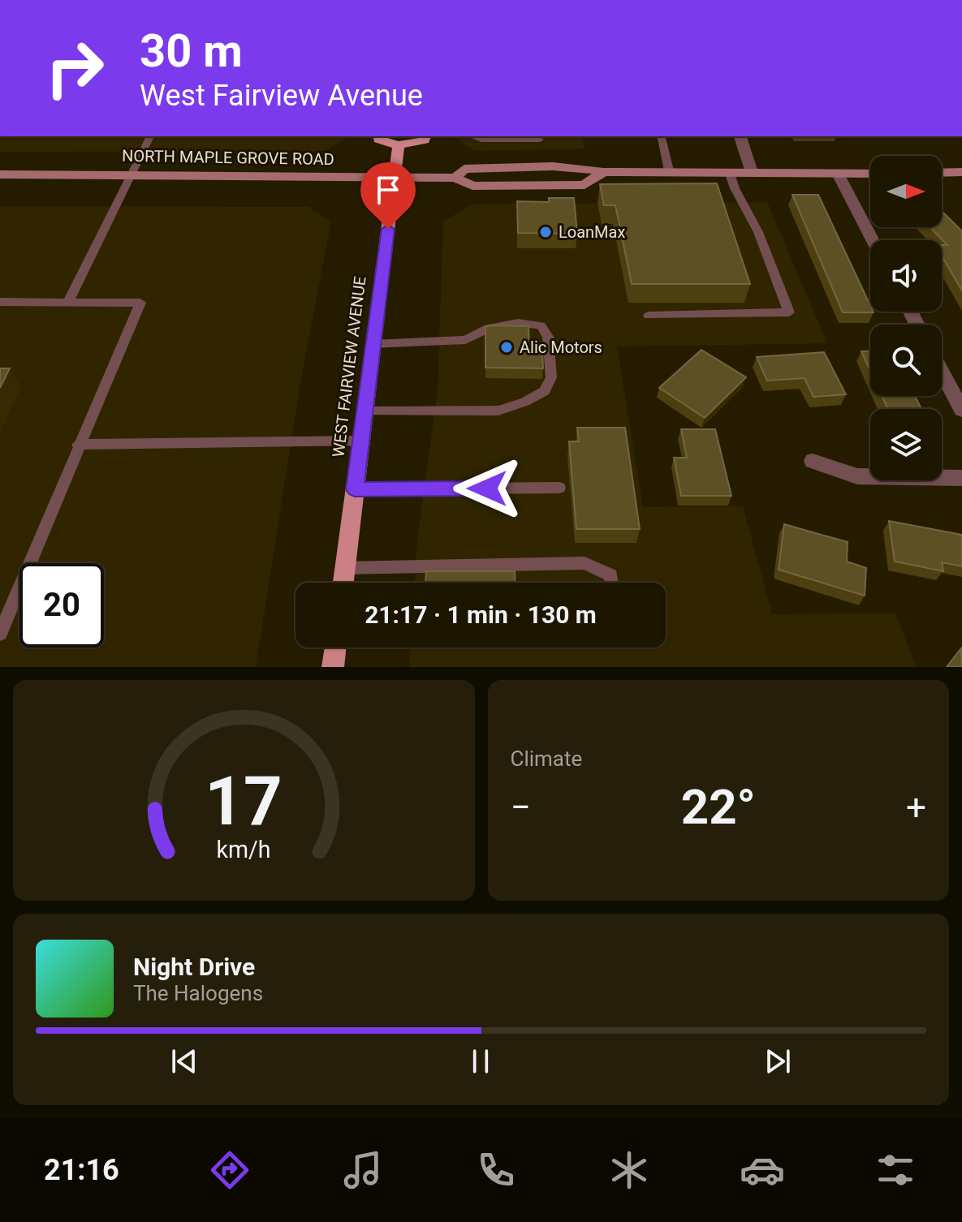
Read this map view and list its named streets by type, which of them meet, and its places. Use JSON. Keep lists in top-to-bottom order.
{
  "streets": {
    "main road": ["NORTH MAPLE GROVE ROAD", "WEST FAIRVIEW AVENUE"]
  },
  "crossings": [
    ["NORTH MAPLE GROVE ROAD", "WEST FAIRVIEW AVENUE"]
  ],
  "places": ["LoanMax", "Alic Motors"],
  "north": "right",
  "page": {
    "turn": ["30 m", "West Fairview Avenue"],
    "limit": "20",
    "trip": "21:17 · 1 min · 130 m",
    "tile": "Climate",
    "heat": ["−", "22°", "+"],
    "song": ["Night Drive", "The Halogens"],
    "tabs": "21:16",
    "gauge": ["17", "km/h"]
  }
}
